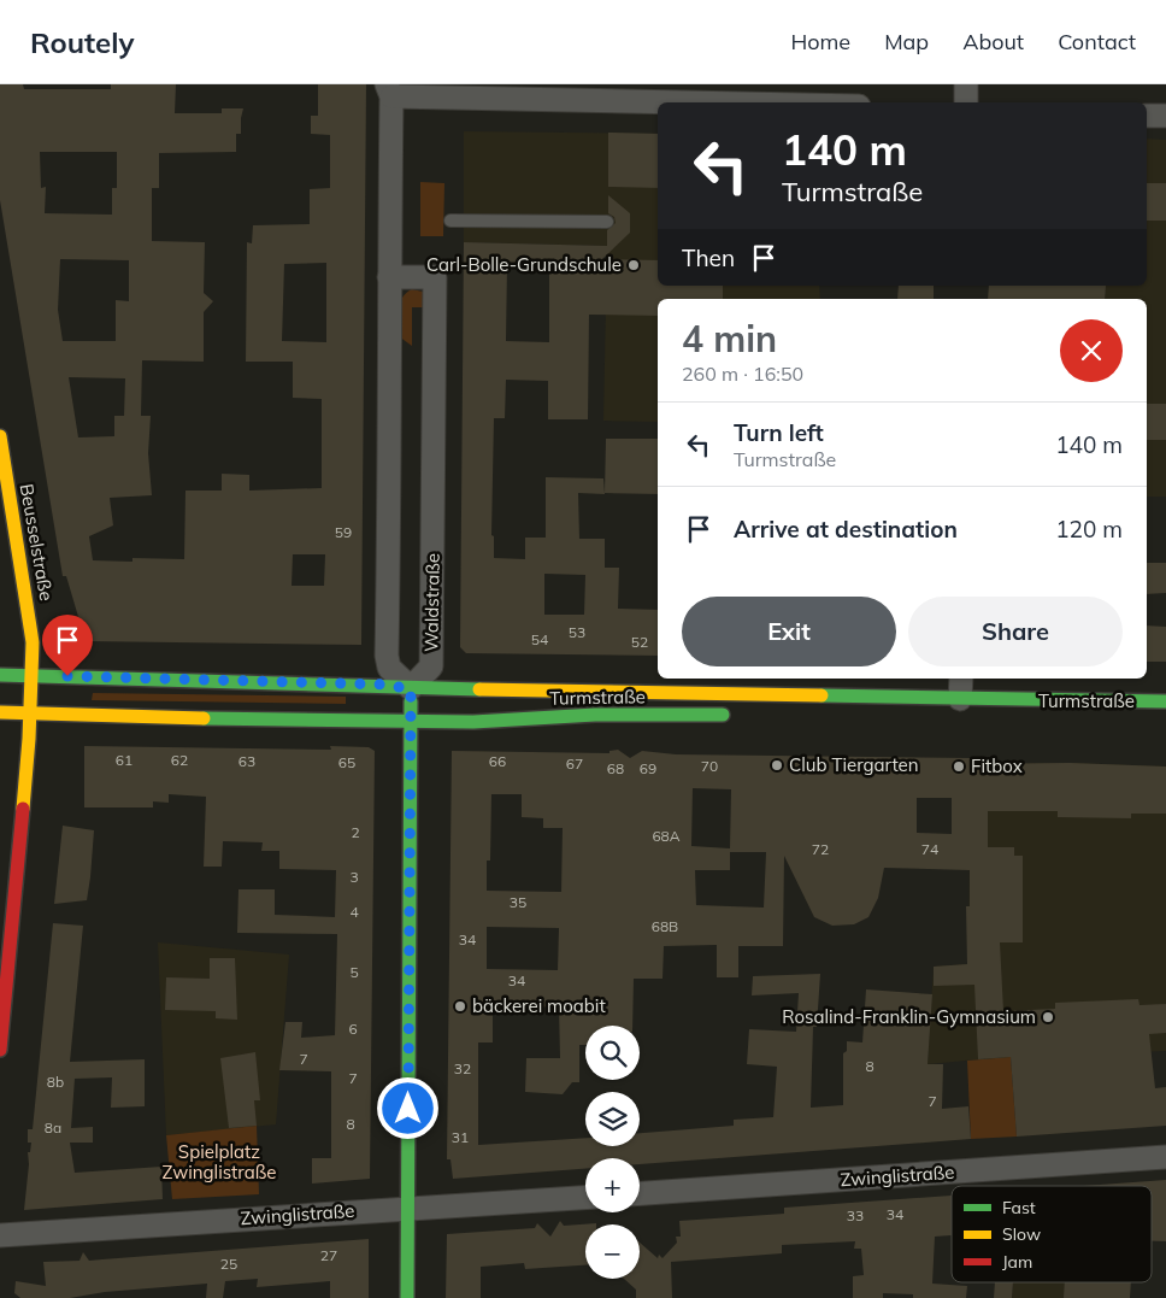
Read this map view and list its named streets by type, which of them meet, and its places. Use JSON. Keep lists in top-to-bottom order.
{
  "streets": {
    "main road": ["Beusselstraße", "Turmstraße"],
    "street": ["Waldstraße", "Zwinglistraße"]
  },
  "crossings": [
    ["Beusselstraße", "Turmstraße"],
    ["Waldstraße", "Turmstraße"]
  ],
  "parks": ["Spielplatz Zwinglistraße"],
  "places": [
    "Carl-Bolle-Grundschule",
    "Club Tiergarten",
    "Fitbox",
    "bäckerei moabit",
    "Rosalind-Franklin-Gymnasium"
  ],
  "house_numbers": [
    "59",
    "53",
    "54",
    "52",
    "61",
    "62",
    "63",
    "66",
    "65",
    "67",
    "70",
    "68",
    "69",
    "2",
    "68A",
    "72",
    "74",
    "3",
    "35",
    "4",
    "68B",
    "34",
    "5",
    "34",
    "6",
    "7",
    "8",
    "32",
    "7",
    "8b",
    "7",
    "8",
    "8a",
    "31",
    "34",
    "33",
    "27",
    "25"
  ],
  "legend": ["Fast", "Slow", "Jam"],
  "page": {
    "header": "Routely",
    "nav": [
      "Home",
      "Map",
      "About",
      "Contact"
    ],
    "turn": ["140 m", "Turmstraße"],
    "then": "Then",
    "heading": ["4 min", "260 m · 16:50"],
    "list": [
      {
        "name": "Turn left",
        "note": "Turmstraße",
        "value": "140 m"
      },
      {
        "name": "Arrive at destination",
        "value": "120 m"
      }
    ],
    "buttons": ["Exit", "Share"],
    "map_buttons": ["+", "−"]
  }
}
